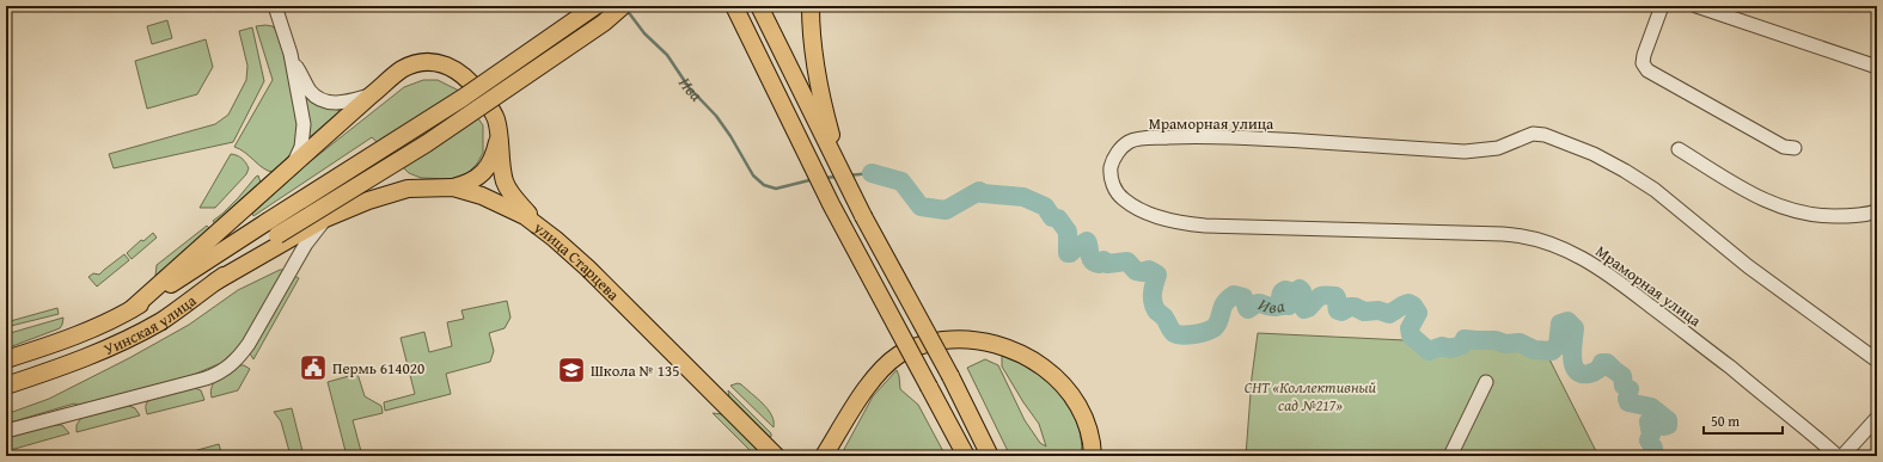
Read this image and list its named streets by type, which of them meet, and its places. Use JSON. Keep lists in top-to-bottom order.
{
  "streets": {
    "main road": ["улица Старцева", "Уинская улица"],
    "street": ["Мраморная улица"]
  },
  "crossings": [
    ["улица Старцева", "Уинская улица"]
  ],
  "water": ["Ива"],
  "parks": ["СНТ «Коллективный сад №217»"],
  "places": {
    "public building": ["Пермь 614020"],
    "school or university": ["Школа № 135"]
  },
  "scale_bar": "50 m"
}
